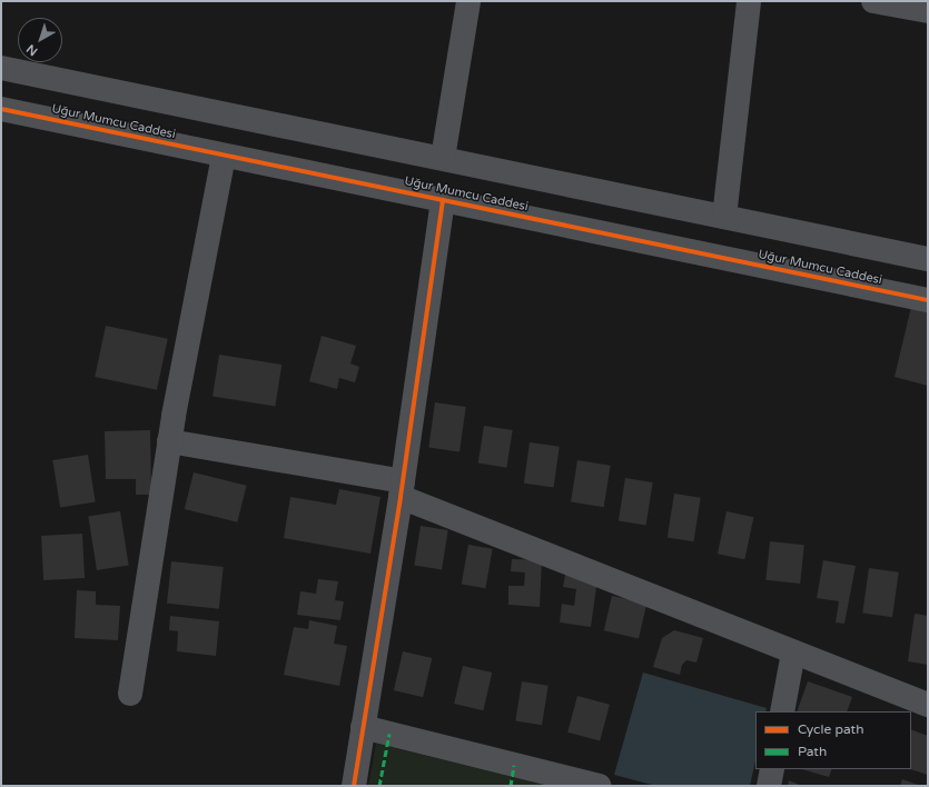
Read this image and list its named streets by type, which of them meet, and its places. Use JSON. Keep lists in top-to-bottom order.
{
  "streets": {
    "street": ["Uğur Mumcu Caddesi"]
  },
  "legend": ["Cycle path", "Path"],
  "north": "bottom left"
}
